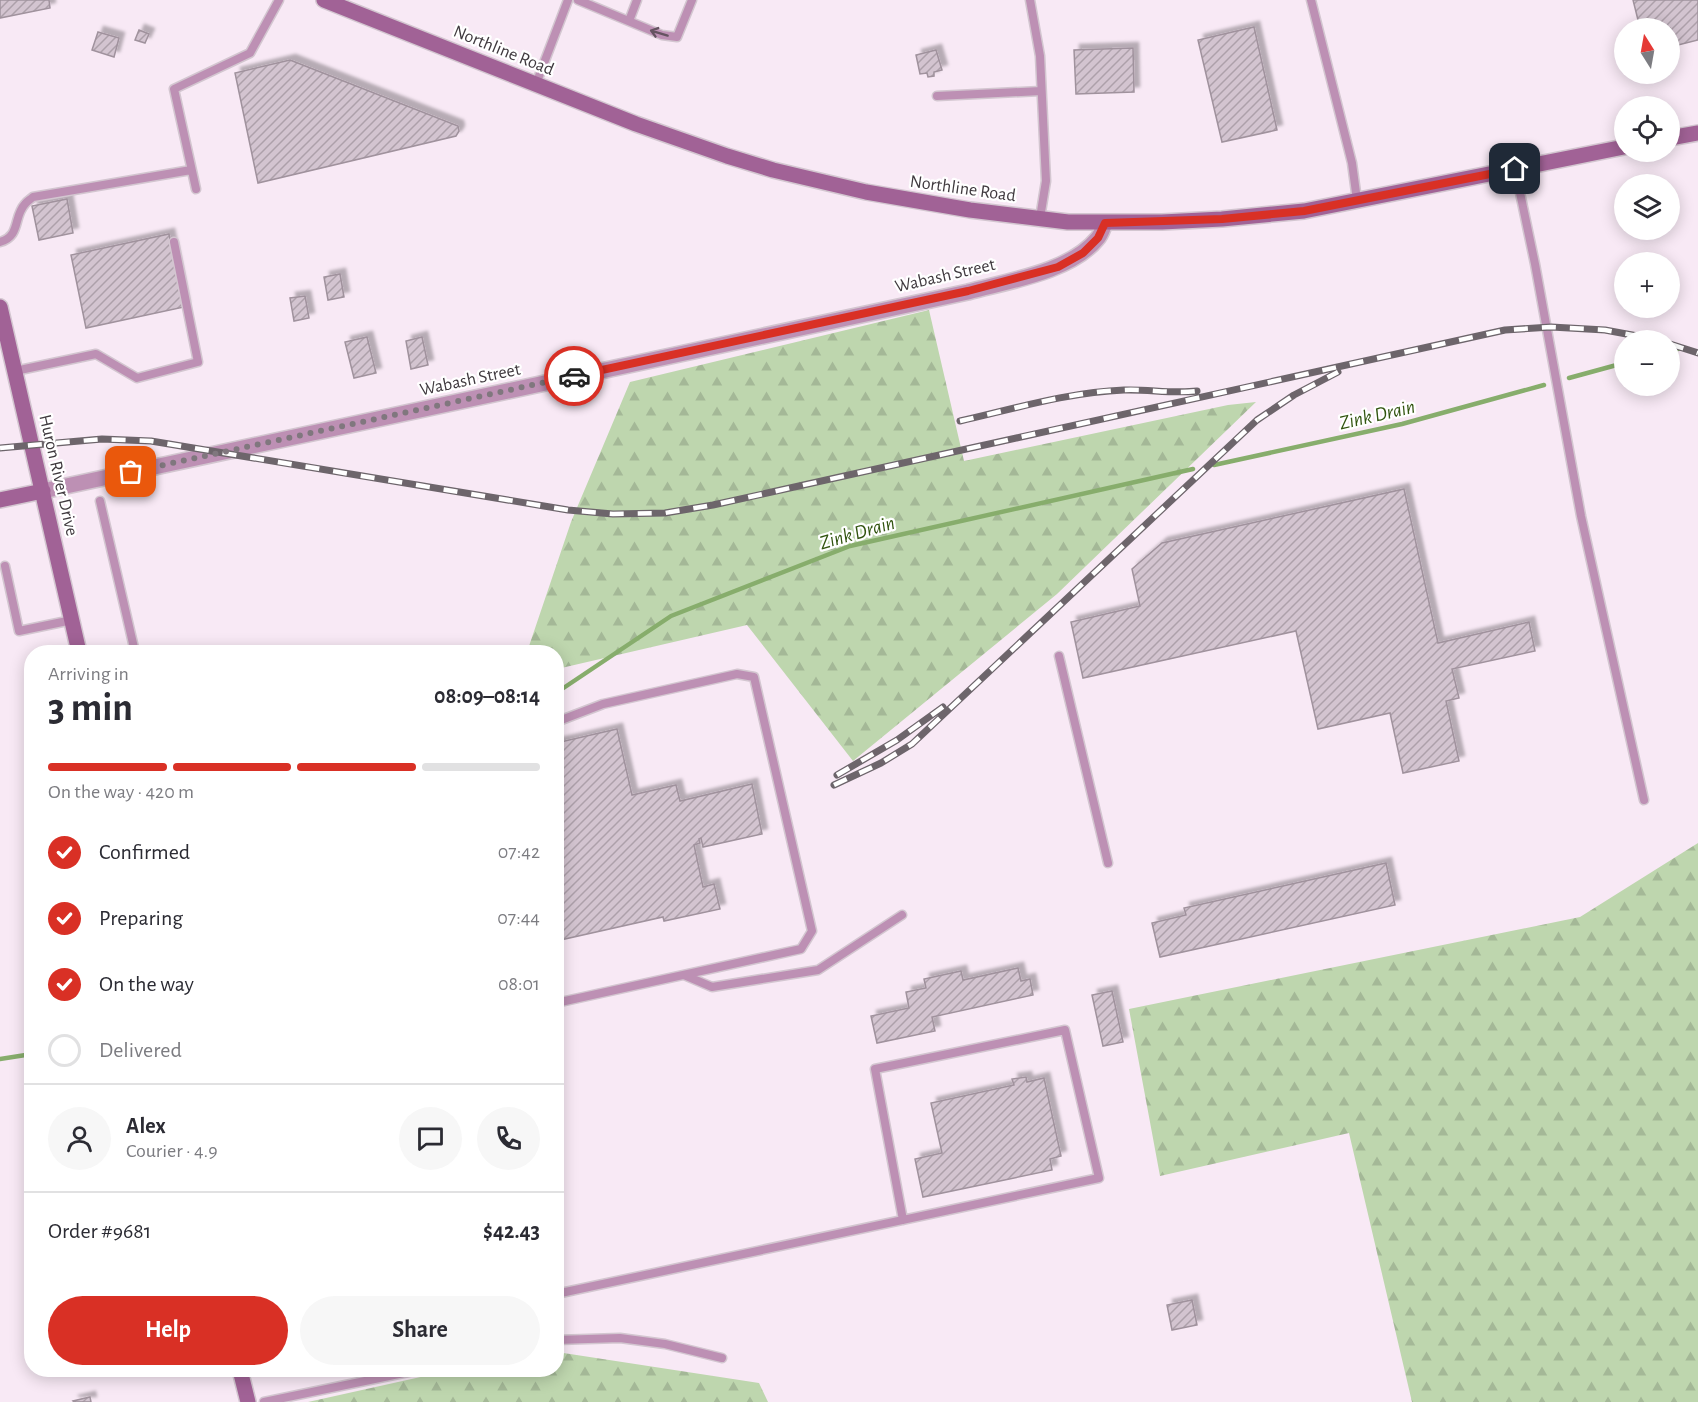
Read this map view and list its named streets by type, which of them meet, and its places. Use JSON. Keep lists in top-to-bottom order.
{
  "streets": {
    "street": ["Northline Road", "Wabash Street", "Huron River Drive"]
  },
  "crossings": [
    ["Northline Road", "Wabash Street"],
    ["Wabash Street", "Huron River Drive"]
  ],
  "water": ["Zink Drain"],
  "north": "top",
  "page": {
    "map_buttons": ["+", "−"],
    "heading": ["3 min", "Arriving in", "08:09–08:14"],
    "panel": [
      "Alex",
      "Courier · 4.9",
      "Order #9681",
      "$42.43"
    ],
    "bar": "On the way · 420 m",
    "list": [
      ["Confirmed", "07:42"],
      ["Preparing", "07:44"],
      ["On the way", "08:01"],
      "Delivered"
    ],
    "buttons": ["Help", "Share"]
  }
}
